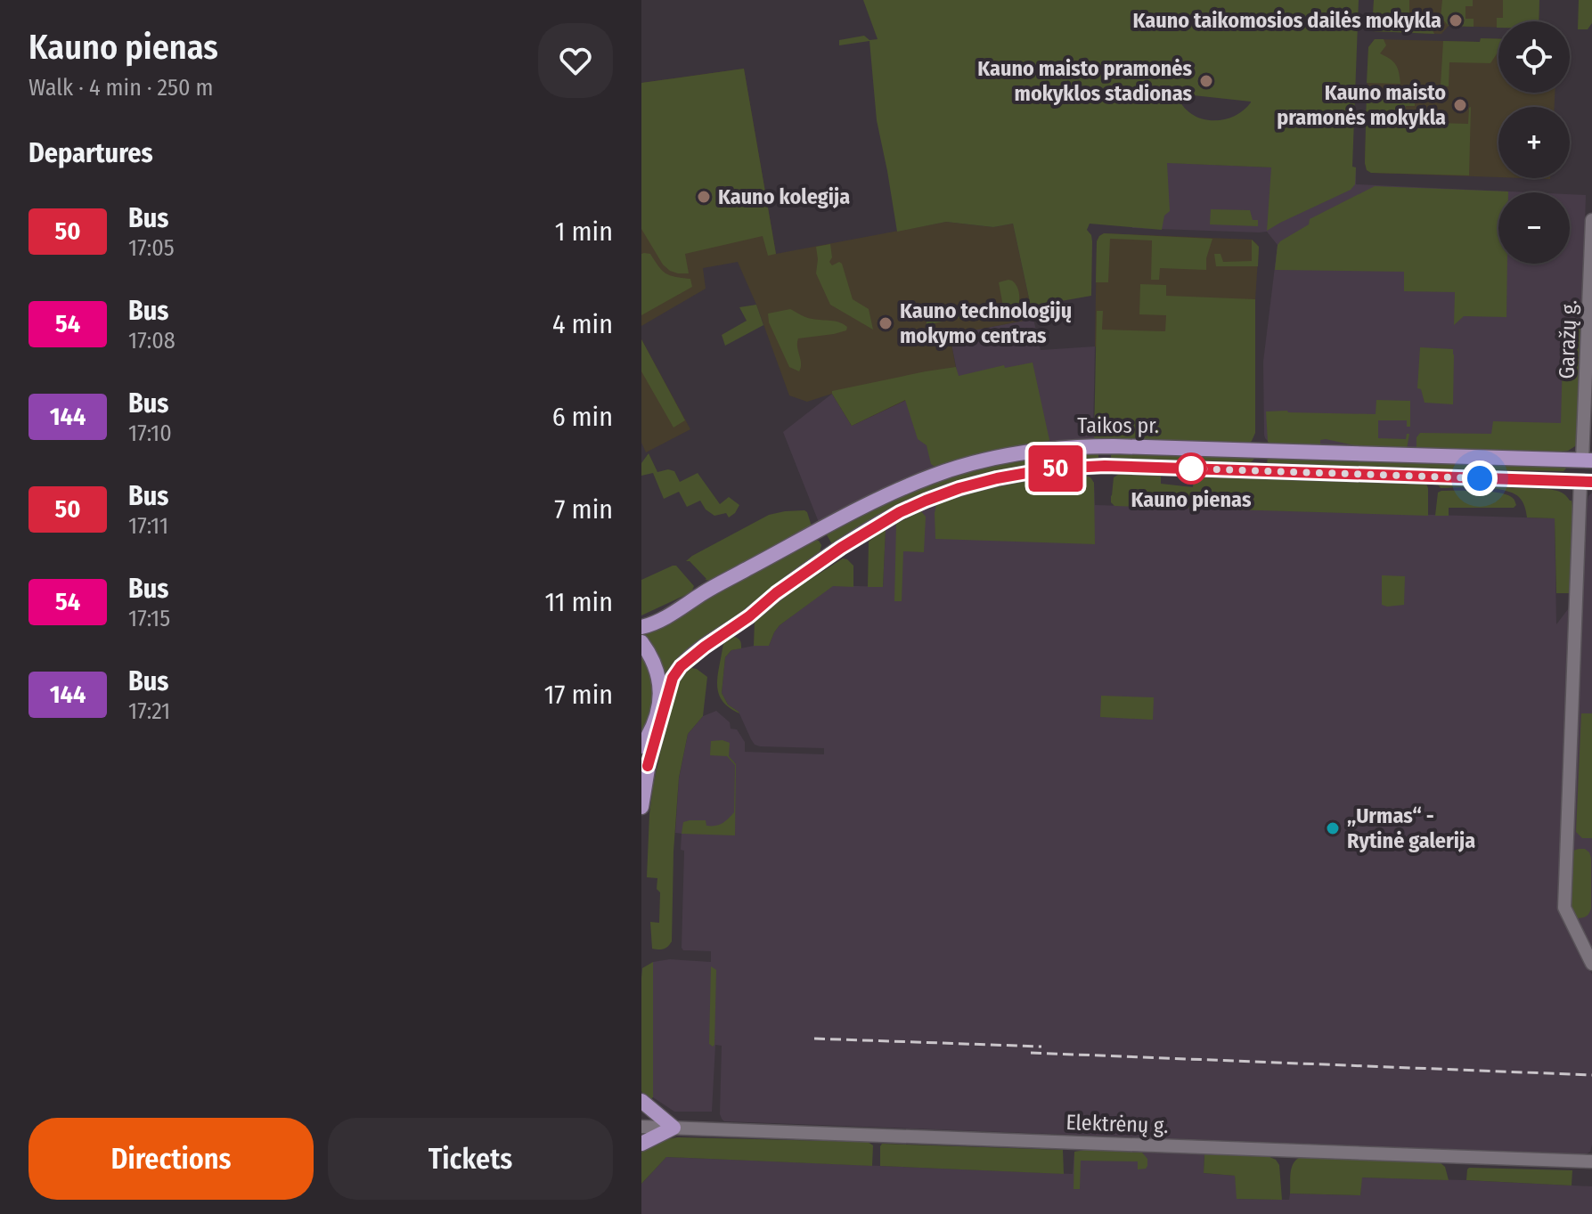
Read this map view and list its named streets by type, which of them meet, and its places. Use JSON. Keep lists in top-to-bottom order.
{
  "streets": {
    "main road": ["Taikos pr."],
    "street": ["Garažų g.", "Elektrėnų g."]
  },
  "crossings": [
    ["Garažų g.", "Taikos pr."]
  ],
  "places": [
    "Kauno taikomosios dailės mokykla",
    "Kauno maisto pramonės mokyklos stadionas",
    "Kauno maisto pramonės mokykla",
    "Kauno kolegija",
    "Kauno technologijų mokymo centras",
    "Kauno pienas",
    "„Urmas“ - Rytinė galerija"
  ],
  "lines": ["bus line 50"],
  "page": {
    "heading": [
      ["Kauno pienas", "Walk · 4 min · 250 m"],
      "Departures"
    ],
    "on_map": "50",
    "map_buttons": ["+", "−"],
    "list": [
      {
        "mark": "50",
        "name": "Bus",
        "note": "17:05",
        "value": "1 min"
      },
      {
        "mark": "54",
        "name": "Bus",
        "note": "17:08",
        "value": "4 min"
      },
      {
        "mark": "144",
        "name": "Bus",
        "note": "17:10",
        "value": "6 min"
      },
      {
        "mark": "50",
        "name": "Bus",
        "note": "17:11",
        "value": "7 min"
      },
      {
        "mark": "54",
        "name": "Bus",
        "note": "17:15",
        "value": "11 min"
      },
      {
        "mark": "144",
        "name": "Bus",
        "note": "17:21",
        "value": "17 min"
      }
    ],
    "buttons": ["Directions", "Tickets"]
  }
}
